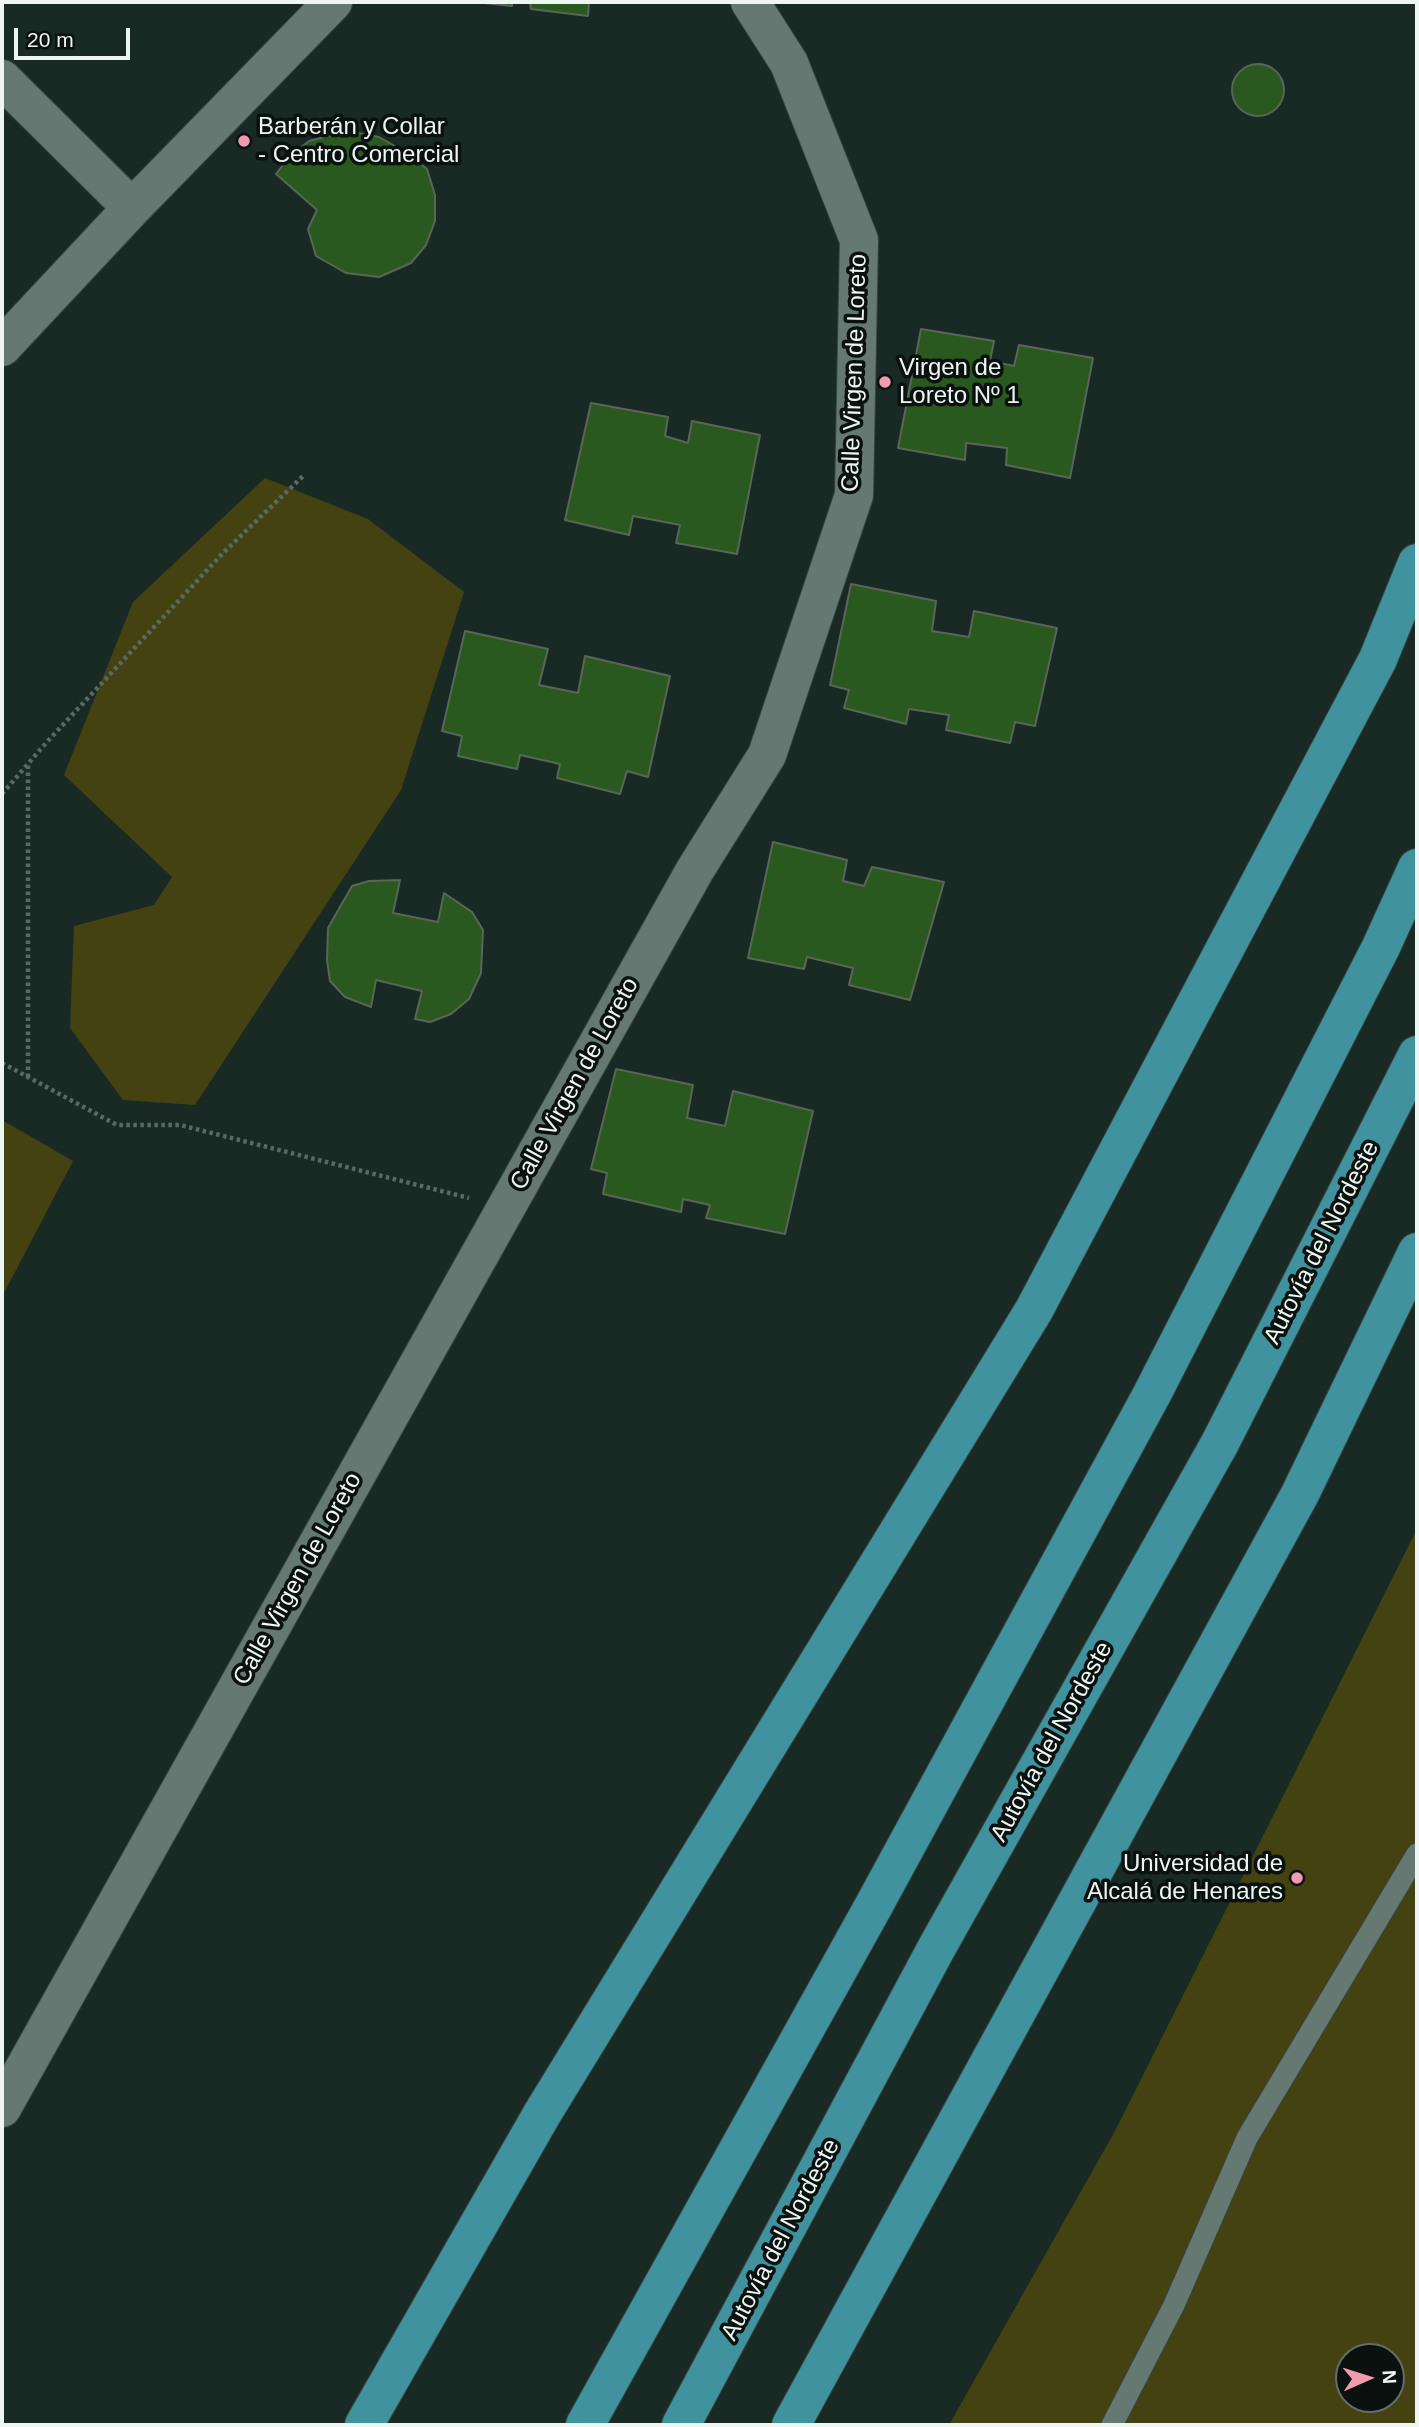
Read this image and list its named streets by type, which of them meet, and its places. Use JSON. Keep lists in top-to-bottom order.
{
  "streets": {
    "highway": ["Autovía del Nordeste"],
    "street": ["Calle Virgen de Loreto"]
  },
  "places": ["Barberán y Collar - Centro Comercial", "Virgen de Loreto Nº 1", "Universidad de Alcalá de Henares"],
  "scale_bar": "20 m",
  "north": "right"
}
